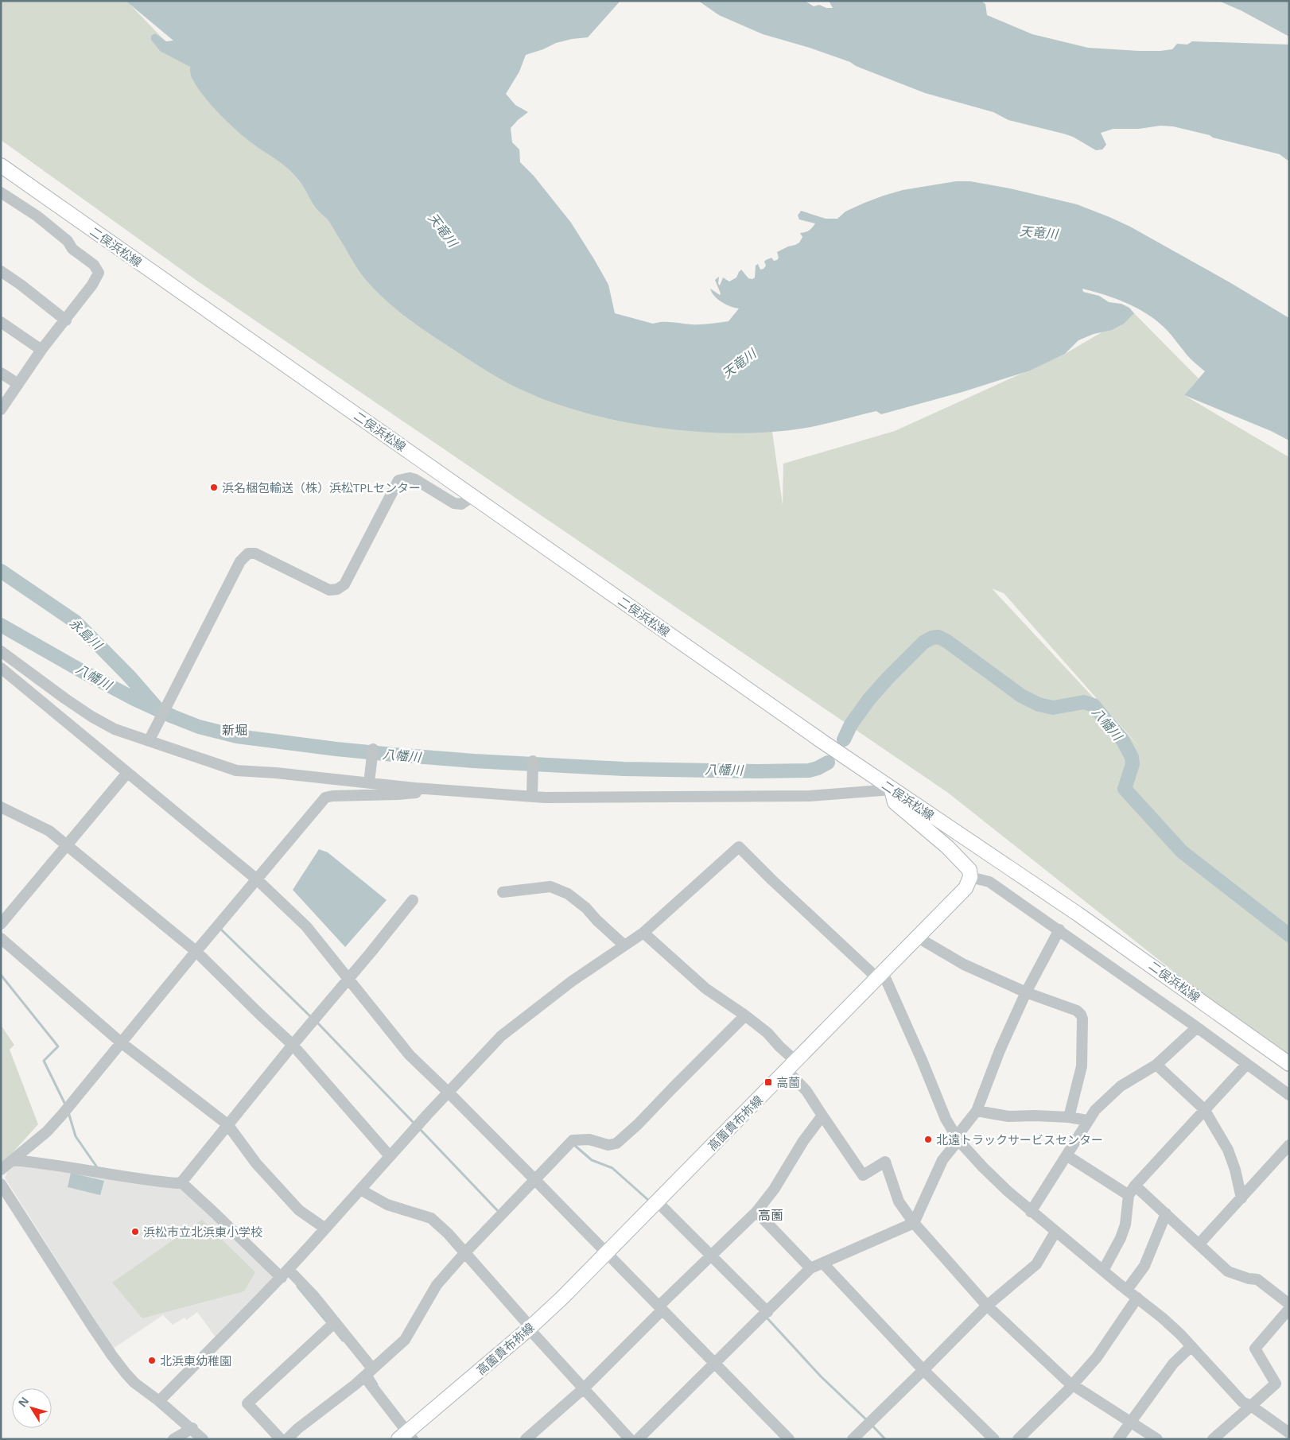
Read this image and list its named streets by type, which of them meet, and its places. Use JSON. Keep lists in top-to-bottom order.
{
  "streets": {
    "main road": ["二俣浜松線", "高薗貴布祢線"]
  },
  "districts": ["新堀", "高薗"],
  "water": ["天竜川", "永島川", "八幡川"],
  "places": {
    "other": [
      "浜名梱包輸送（株）浜松TPLセンター",
      "北遠トラックサービスセンター",
      "浜松市立北浜東小学校",
      "北浜東幼稚園"
    ],
    "transit": ["高薗"]
  },
  "north": "top left"
}
